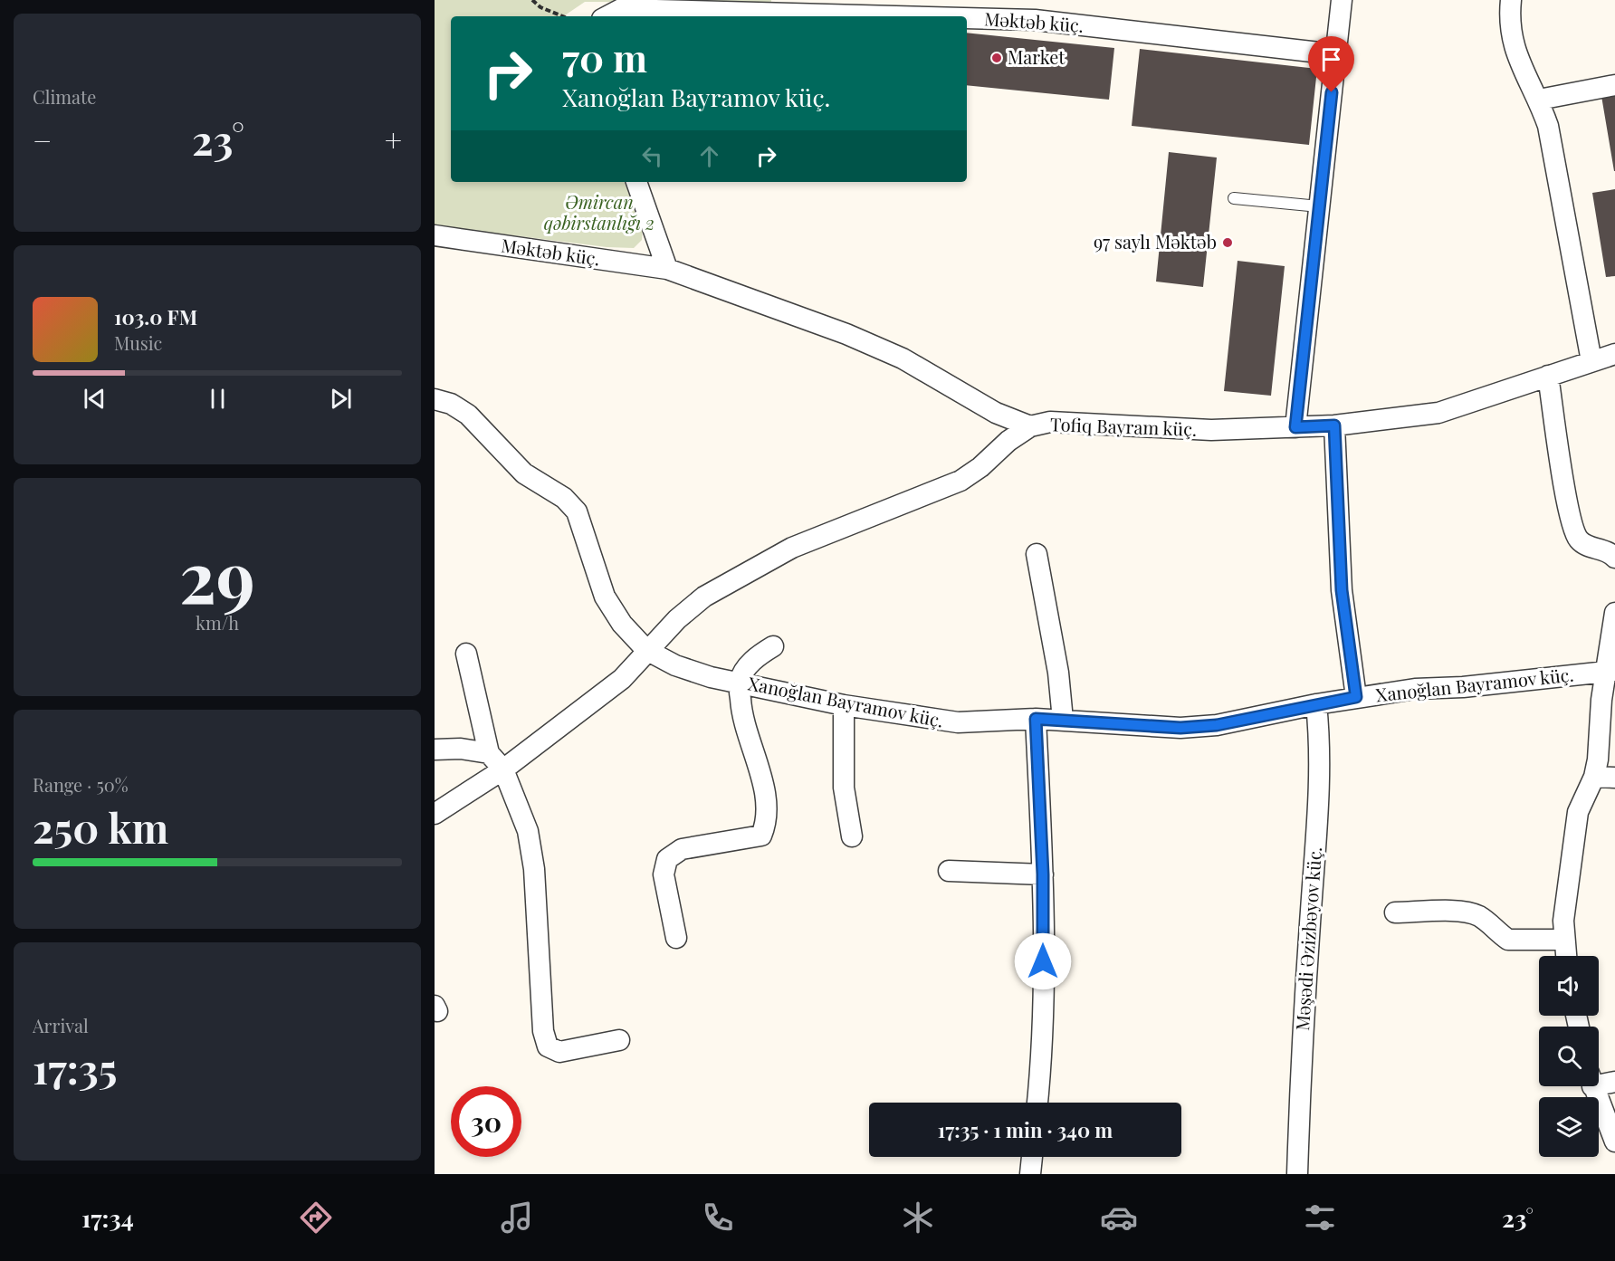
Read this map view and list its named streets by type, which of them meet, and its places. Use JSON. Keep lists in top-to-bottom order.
{
  "streets": {
    "street": [
      "Məktəb küç.",
      "Tofiq Bayram küç.",
      "Xanoğlan Bayramov küç.",
      "Məşədi Əzizbəyov küç."
    ]
  },
  "crossings": [
    ["Məktəb küç.", "Tofiq Bayram küç."],
    ["Tofiq Bayram küç.", "Xanoğlan Bayramov küç."],
    ["Xanoğlan Bayramov küç.", "Məşədi Əzizbəyov küç."]
  ],
  "parks": ["Əmircan qəbirstanlığı 2"],
  "places": ["Market", "97 saylı Məktəb"],
  "page": {
    "tile": [
      "Climate",
      ["29", "km/h"],
      ["Range · 50%", "250 km"],
      ["Arrival", "17:35"]
    ],
    "turn": ["70 m", "Xanoğlan Bayramov küç."],
    "heat": ["−", "23°", "+"],
    "song": ["103.0 FM", "Music"],
    "limit": "30",
    "trip": "17:35 · 1 min · 340 m",
    "tabs": ["17:34", "23°"]
  }
}
